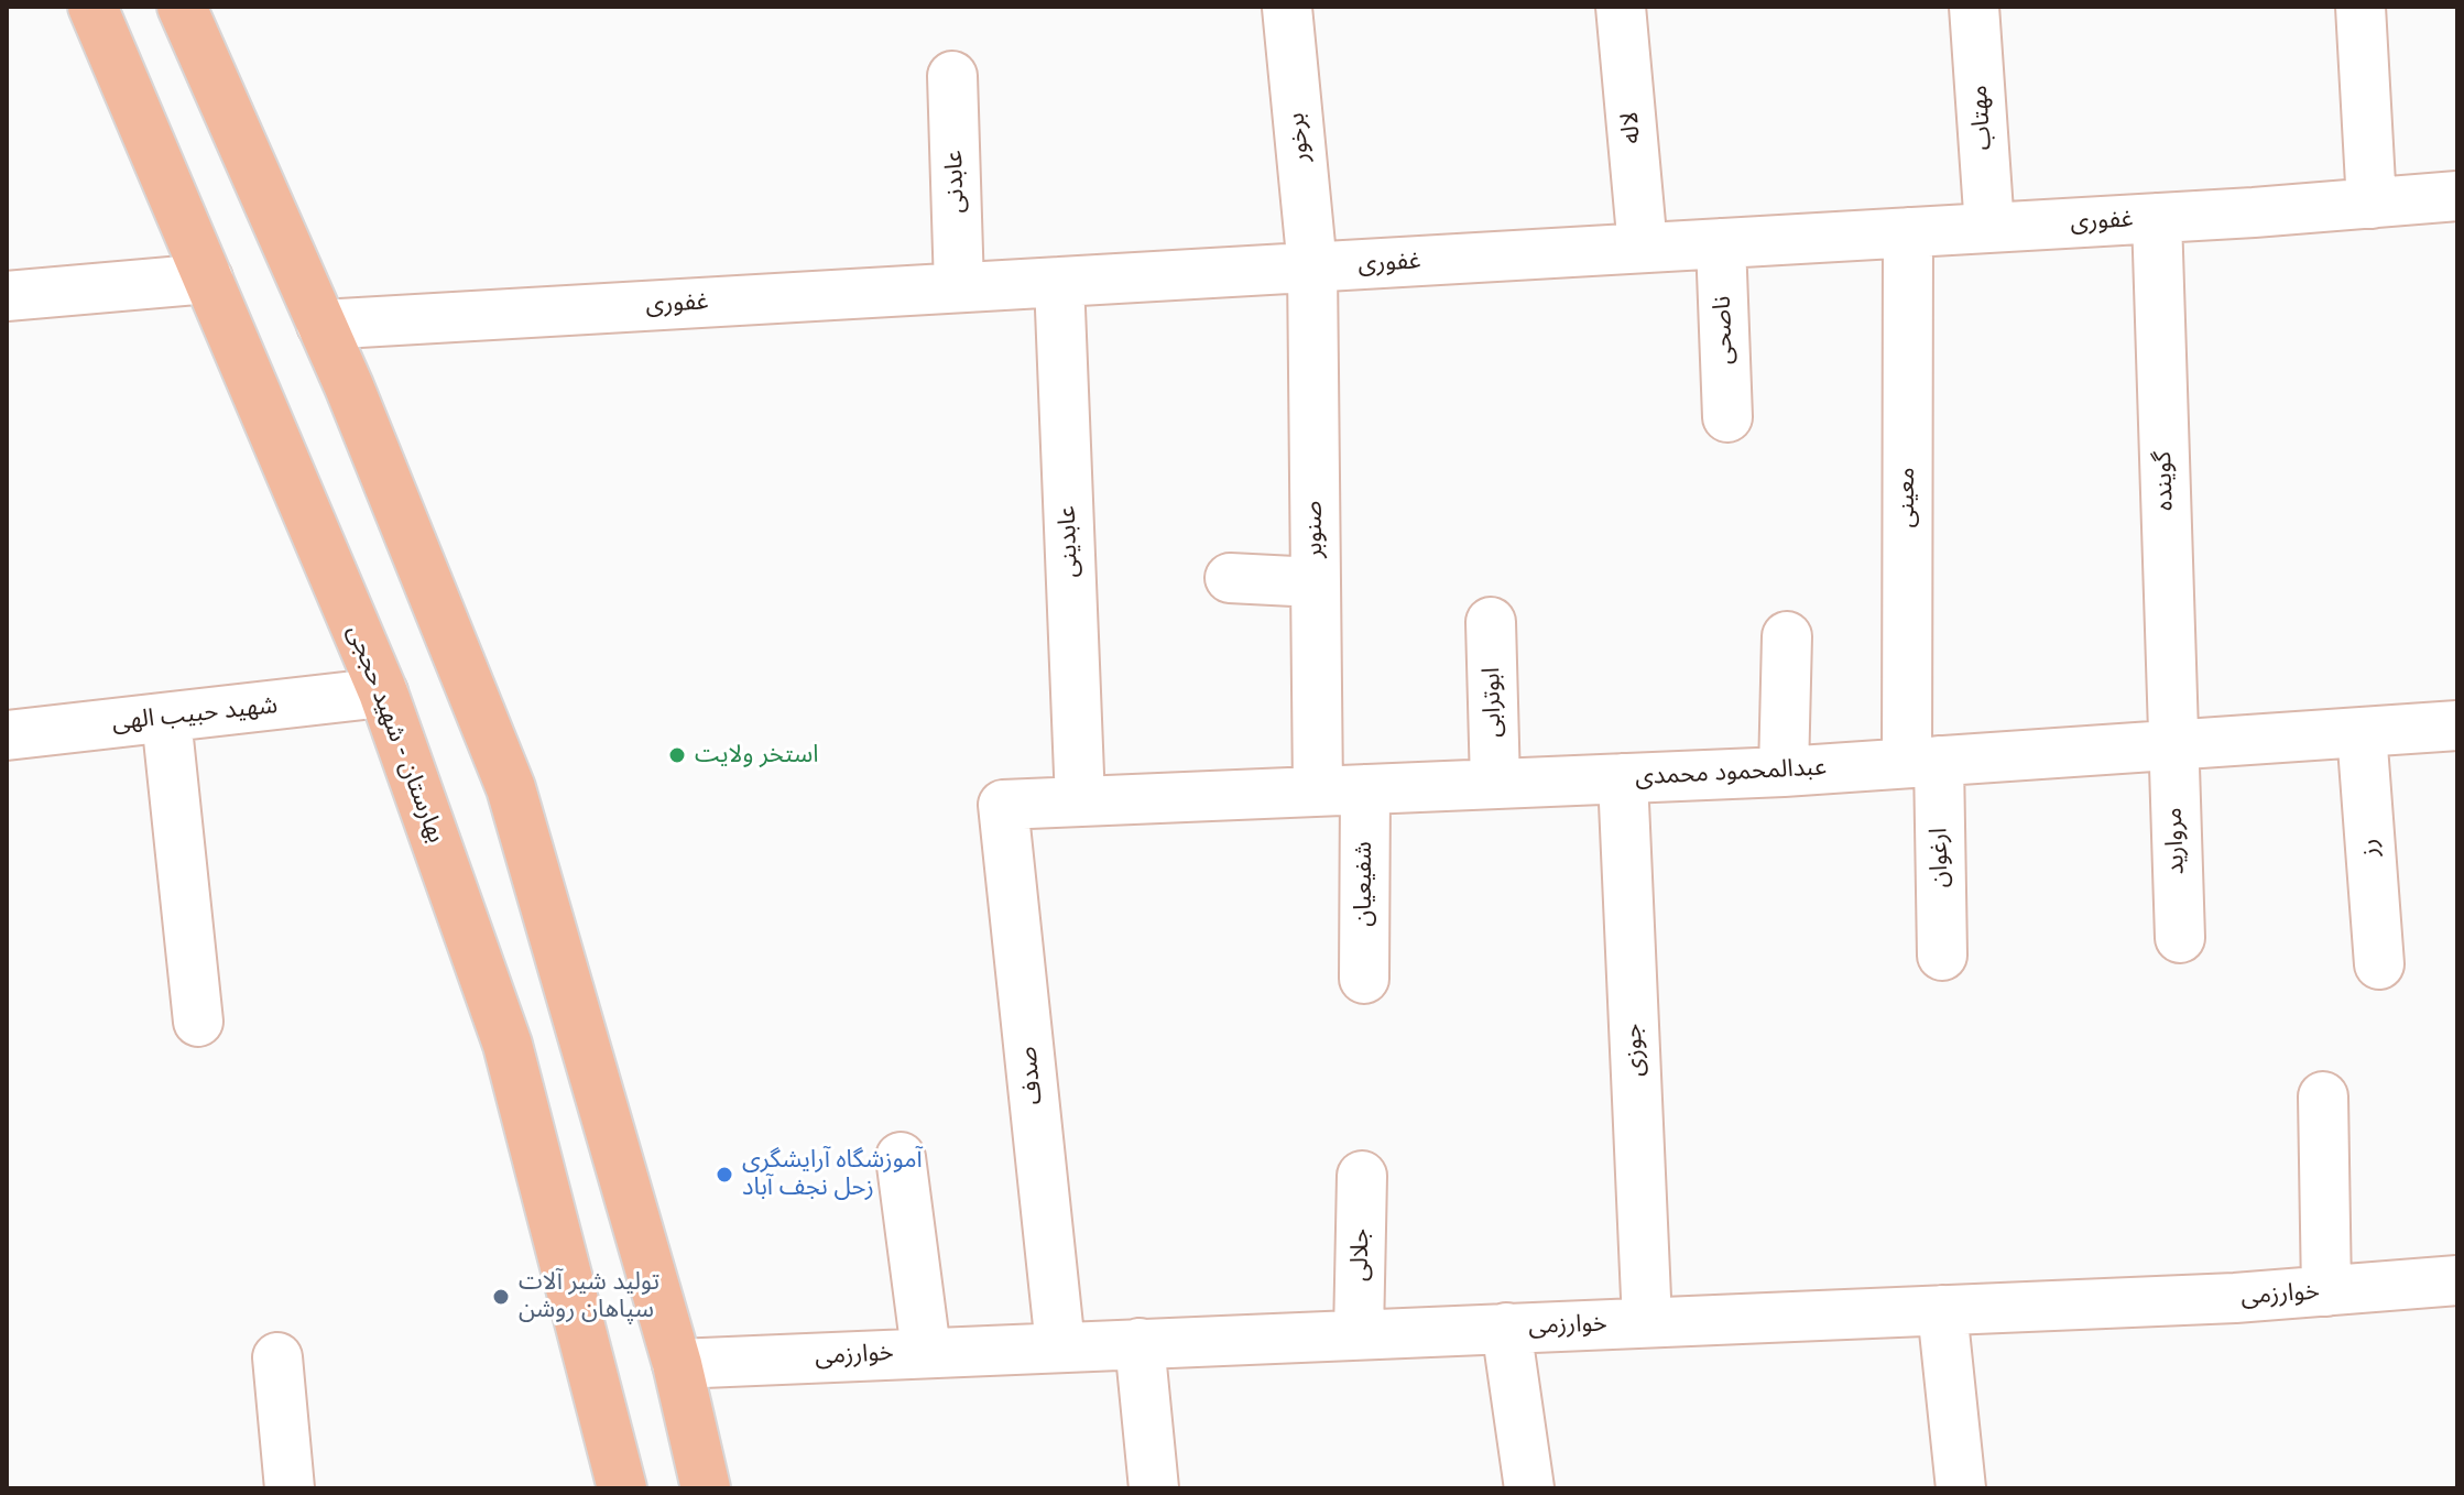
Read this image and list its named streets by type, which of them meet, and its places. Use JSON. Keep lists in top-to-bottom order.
{
  "streets": {
    "main road": ["بهارستان - شهید حججی"],
    "street": [
      "مهتاب",
      "لاله",
      "برخور",
      "عابدنی",
      "غفوری",
      "ناصحی",
      "گوینده",
      "معینی",
      "صنوبر",
      "عابدینی",
      "ابوترابی",
      "شهید حبیب الهی",
      "عبدالمحمود محمدی",
      "مروارید",
      "رز",
      "ارغوان",
      "شفیعیان",
      "جوزی",
      "صدف",
      "جلالی",
      "خوارزمی"
    ]
  },
  "crossings": [
    ["مهتاب", "غفوری"],
    ["لاله", "غفوری"],
    ["برخور", "غفوری"],
    ["برخور", "صنوبر"],
    ["عابدنی", "غفوری"],
    ["غفوری", "ناصحی"],
    ["غفوری", "گوینده"],
    ["غفوری", "معینی"],
    ["غفوری", "صنوبر"],
    ["غفوری", "عابدینی"],
    ["گوینده", "عبدالمحمود محمدی"],
    ["گوینده", "مروارید"],
    ["معینی", "عبدالمحمود محمدی"],
    ["معینی", "ارغوان"],
    ["صنوبر", "عبدالمحمود محمدی"],
    ["صنوبر", "شفیعیان"],
    ["عابدینی", "عبدالمحمود محمدی"],
    ["ابوترابی", "عبدالمحمود محمدی"],
    ["شهید حبیب الهی", "بهارستان - شهید حججی"],
    ["عبدالمحمود محمدی", "مروارید"],
    ["عبدالمحمود محمدی", "رز"],
    ["عبدالمحمود محمدی", "ارغوان"],
    ["عبدالمحمود محمدی", "شفیعیان"],
    ["عبدالمحمود محمدی", "جوزی"],
    ["عبدالمحمود محمدی", "صدف"],
    ["جوزی", "خوارزمی"],
    ["صدف", "خوارزمی"],
    ["جلالی", "خوارزمی"]
  ],
  "places": ["استخر ولایت", "آموزشگاه آرایشگری زحل نجف آباد", "تولید شیر آلات سپاهان روشن"]
}
